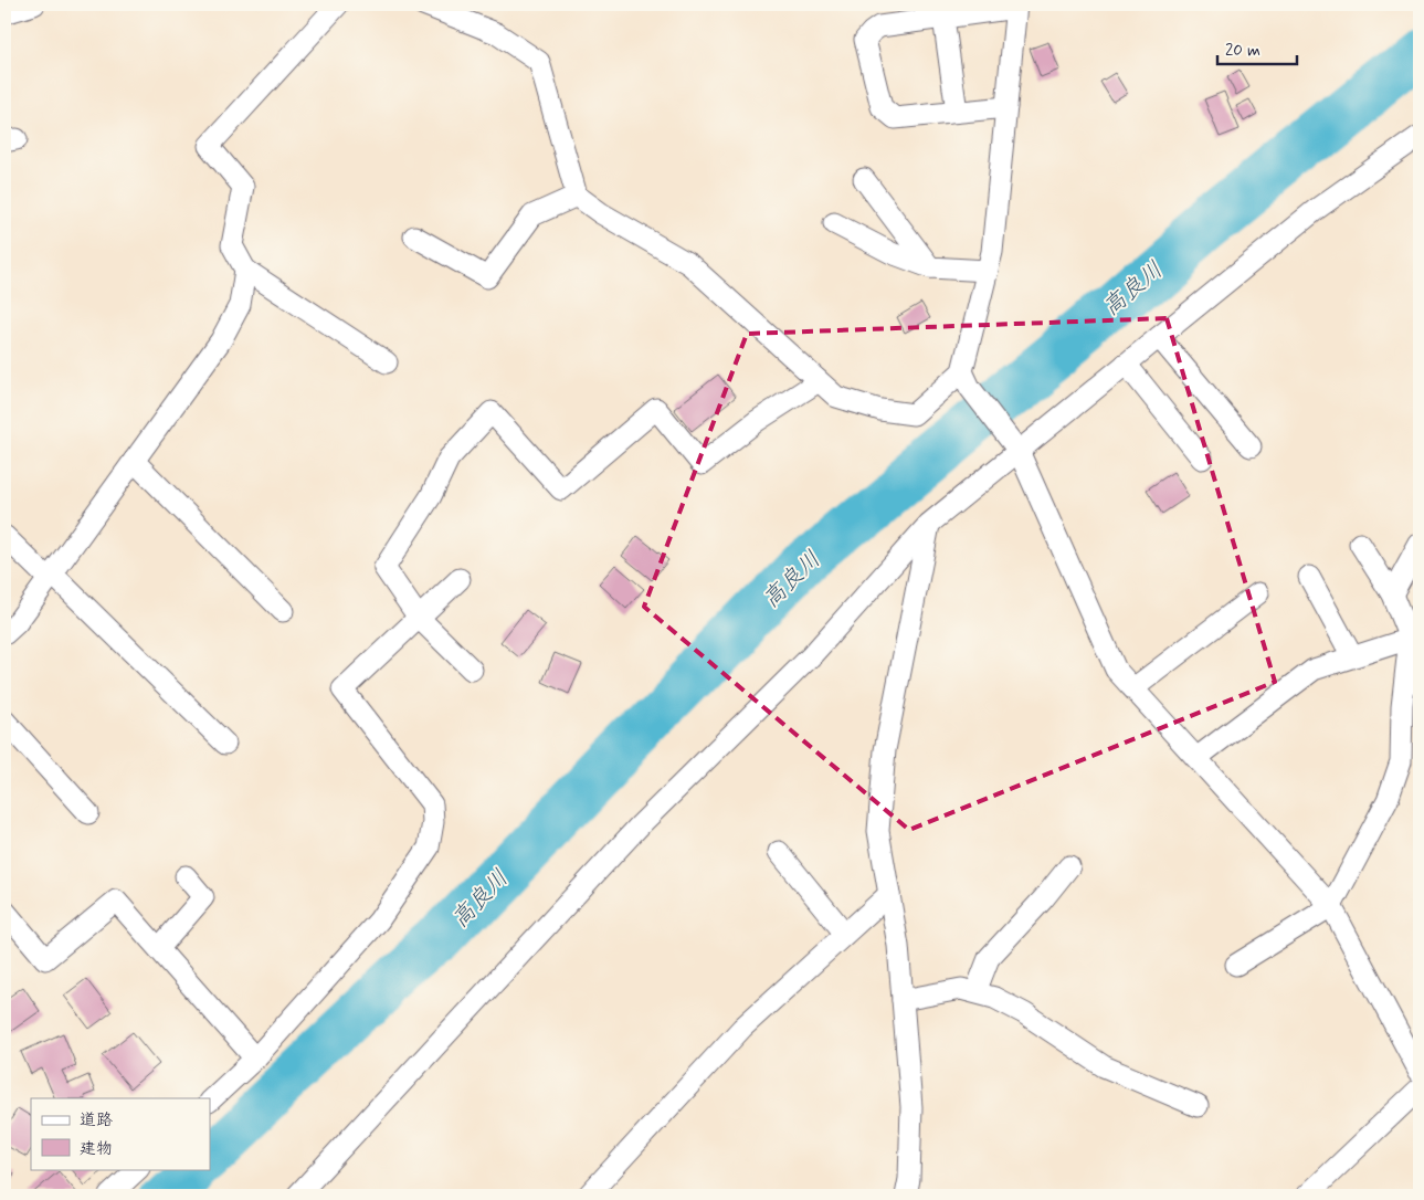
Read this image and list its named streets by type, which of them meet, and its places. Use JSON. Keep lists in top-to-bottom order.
{
  "water": ["高良川"],
  "legend": ["道路", "建物"],
  "scale_bar": "20 m"
}
